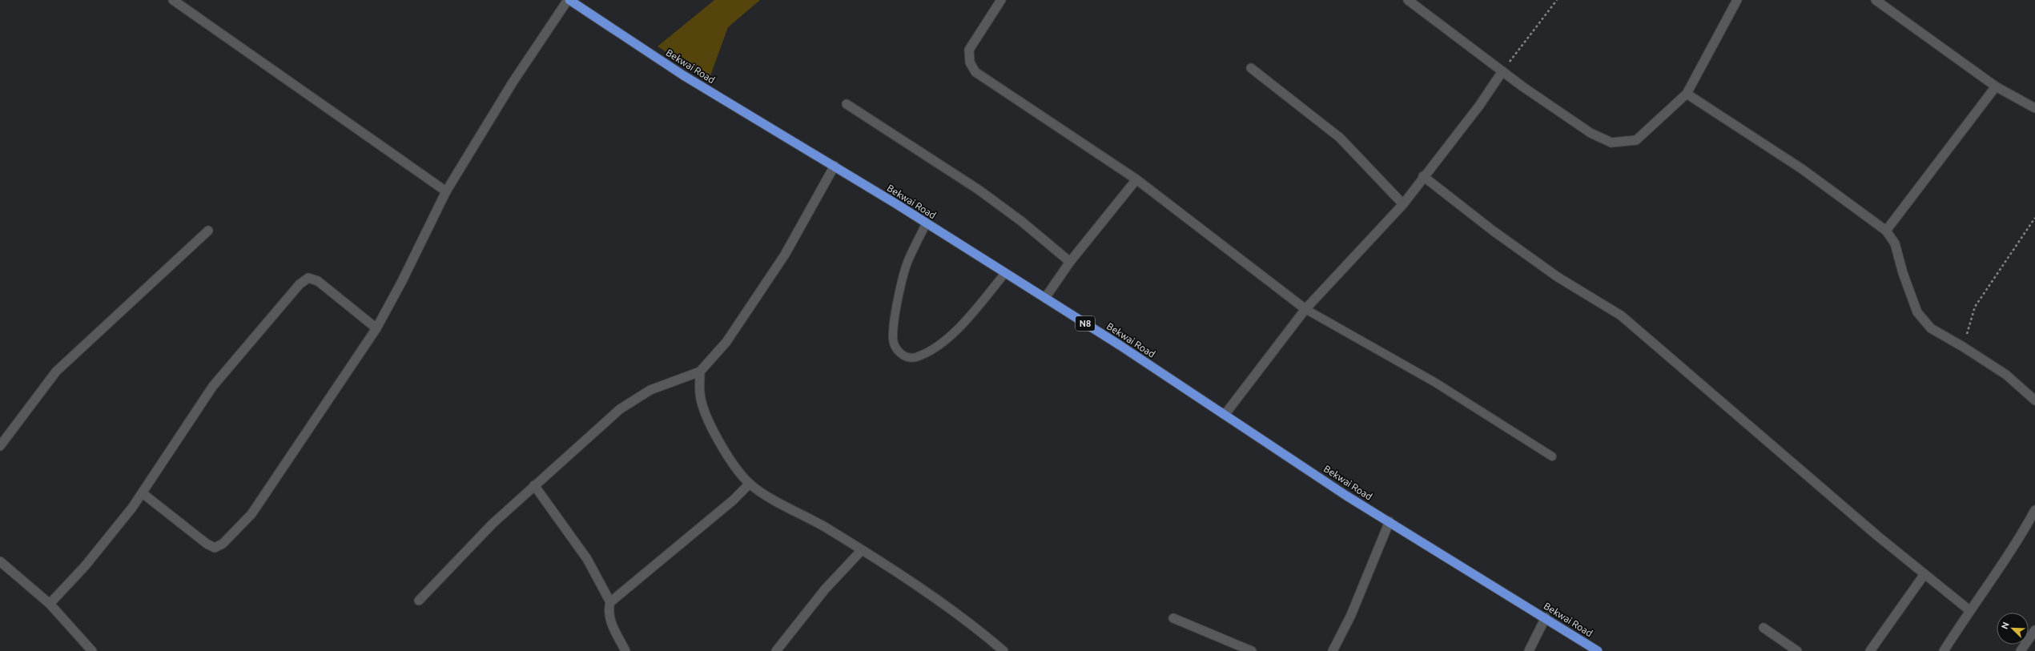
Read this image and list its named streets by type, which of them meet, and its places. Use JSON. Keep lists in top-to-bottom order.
{
  "streets": {
    "highway": ["Bekwai Road", "N8"]
  },
  "north": "top left"
}
